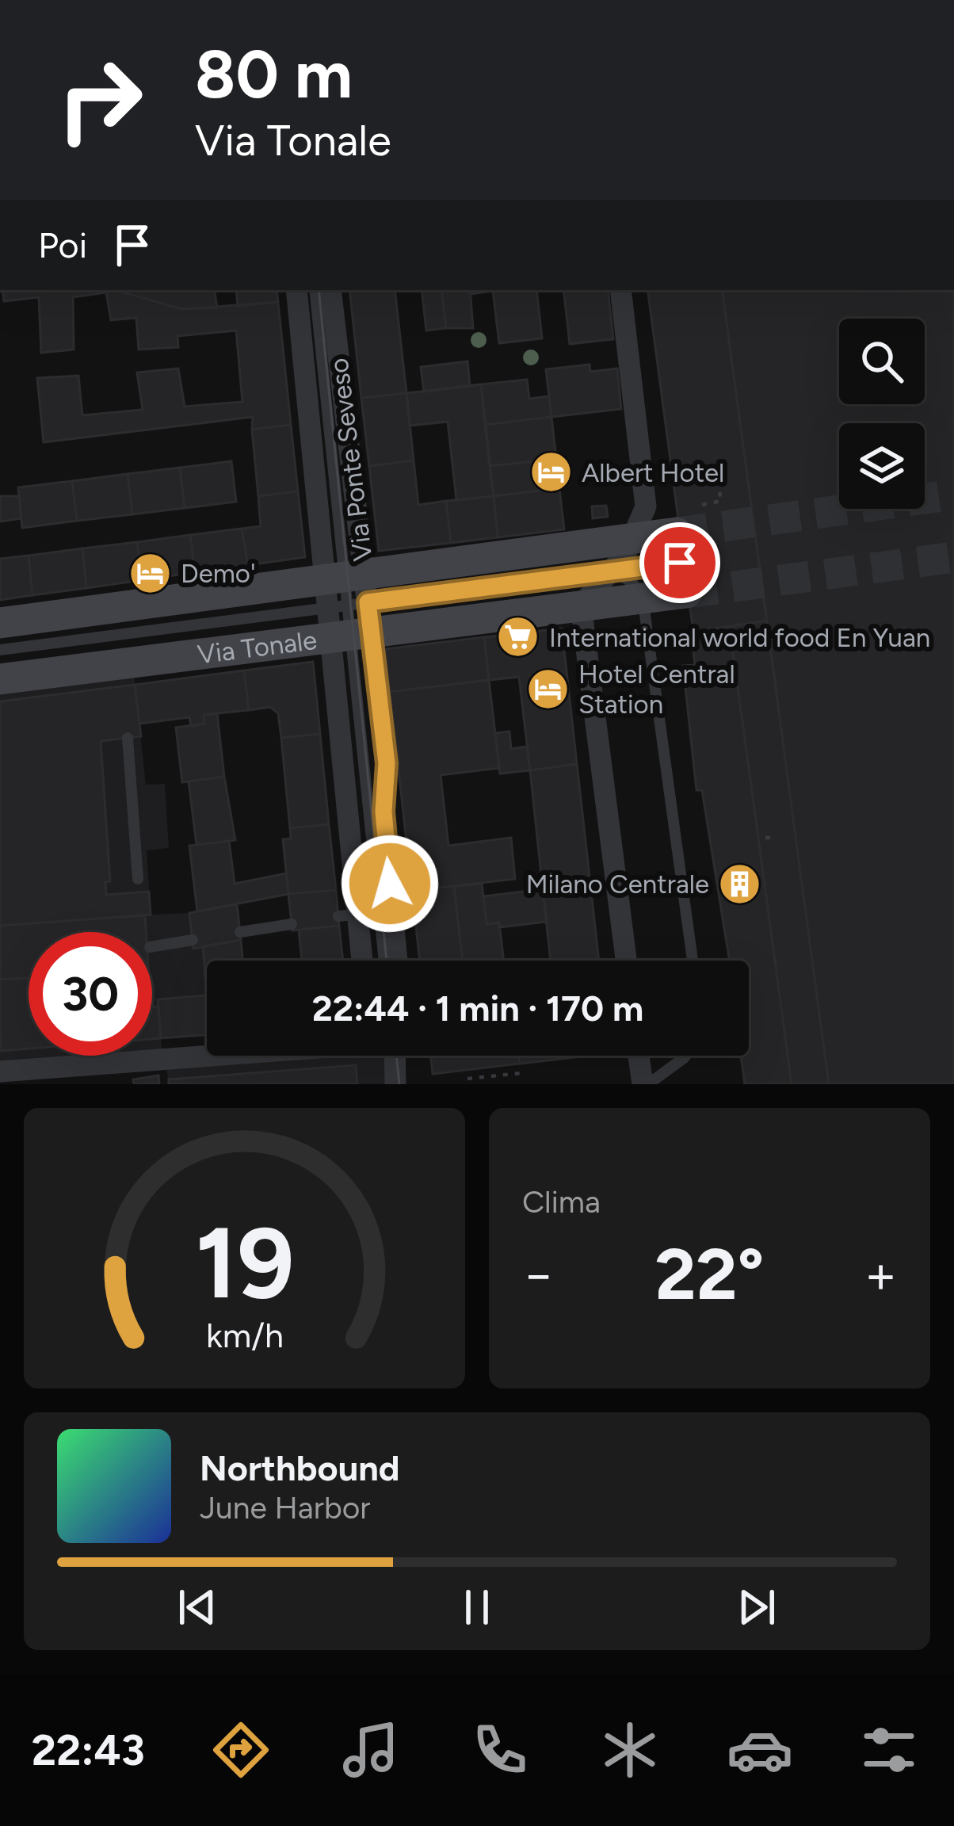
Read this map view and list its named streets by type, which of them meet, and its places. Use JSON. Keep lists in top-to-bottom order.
{
  "streets": {
    "main road": ["Via Tonale"],
    "street": ["Via Ponte Seveso"]
  },
  "crossings": [
    ["Via Ponte Seveso", "Via Tonale"]
  ],
  "places": {
    "hotel": ["Albert Hotel", "Demo'", "Hotel Central Station"],
    "supermarket": ["International world food En Yuan"],
    "building": ["Milano Centrale"]
  },
  "page": {
    "turn": ["80 m", "Via Tonale"],
    "then": "Poi",
    "limit": "30",
    "trip": "22:44 · 1 min · 170 m",
    "tile": "Clima",
    "heat": ["−", "22°", "+"],
    "song": ["Northbound", "June Harbor"],
    "tabs": "22:43",
    "gauge": ["19", "km/h"]
  }
}
